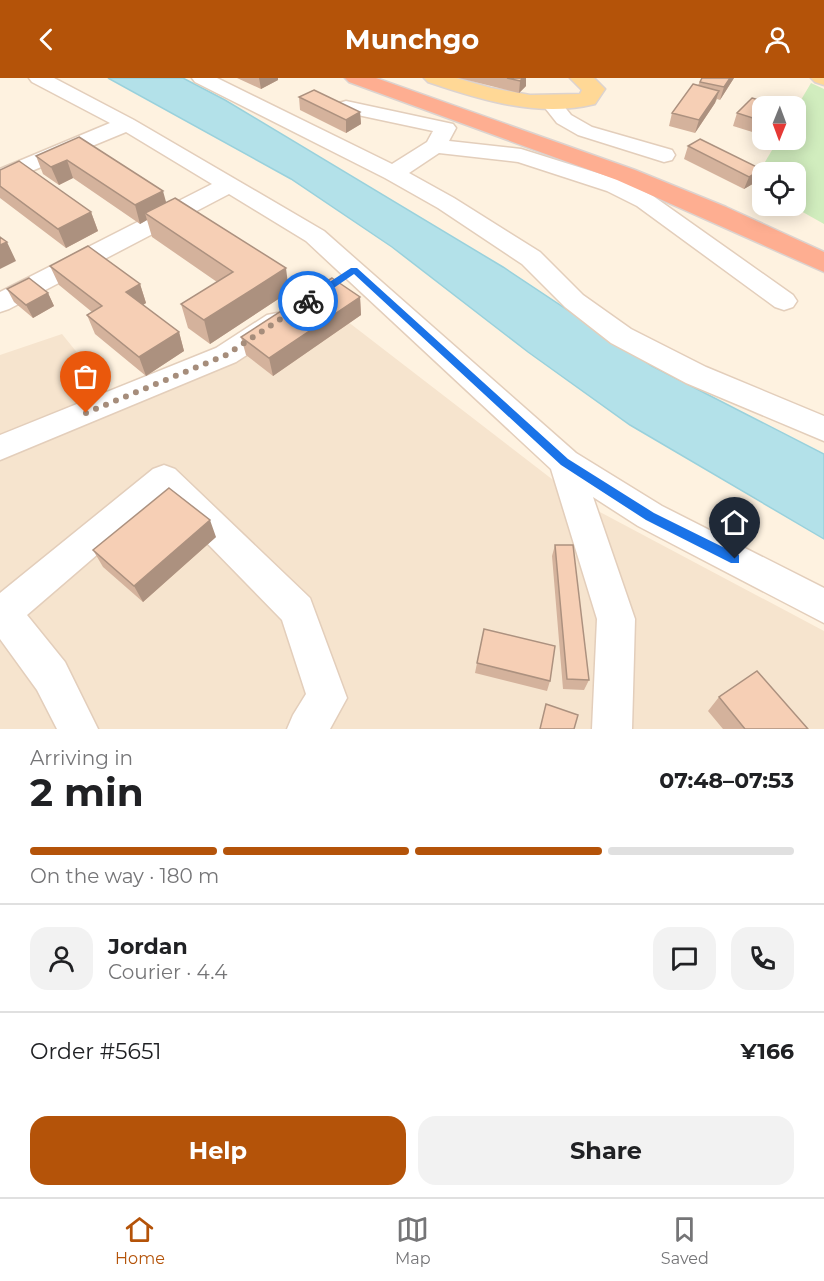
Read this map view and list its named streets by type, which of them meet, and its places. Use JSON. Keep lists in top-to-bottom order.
{
  "north": "bottom",
  "page": {
    "header": "Munchgo",
    "heading": ["2 min", "Arriving in", "07:48–07:53"],
    "panel": [
      "Jordan",
      "Courier · 4.4",
      "Order #5651",
      "¥166"
    ],
    "bar": "On the way · 180 m",
    "buttons": ["Help", "Share"],
    "tabs": ["Home", "Map", "Saved"]
  }
}
